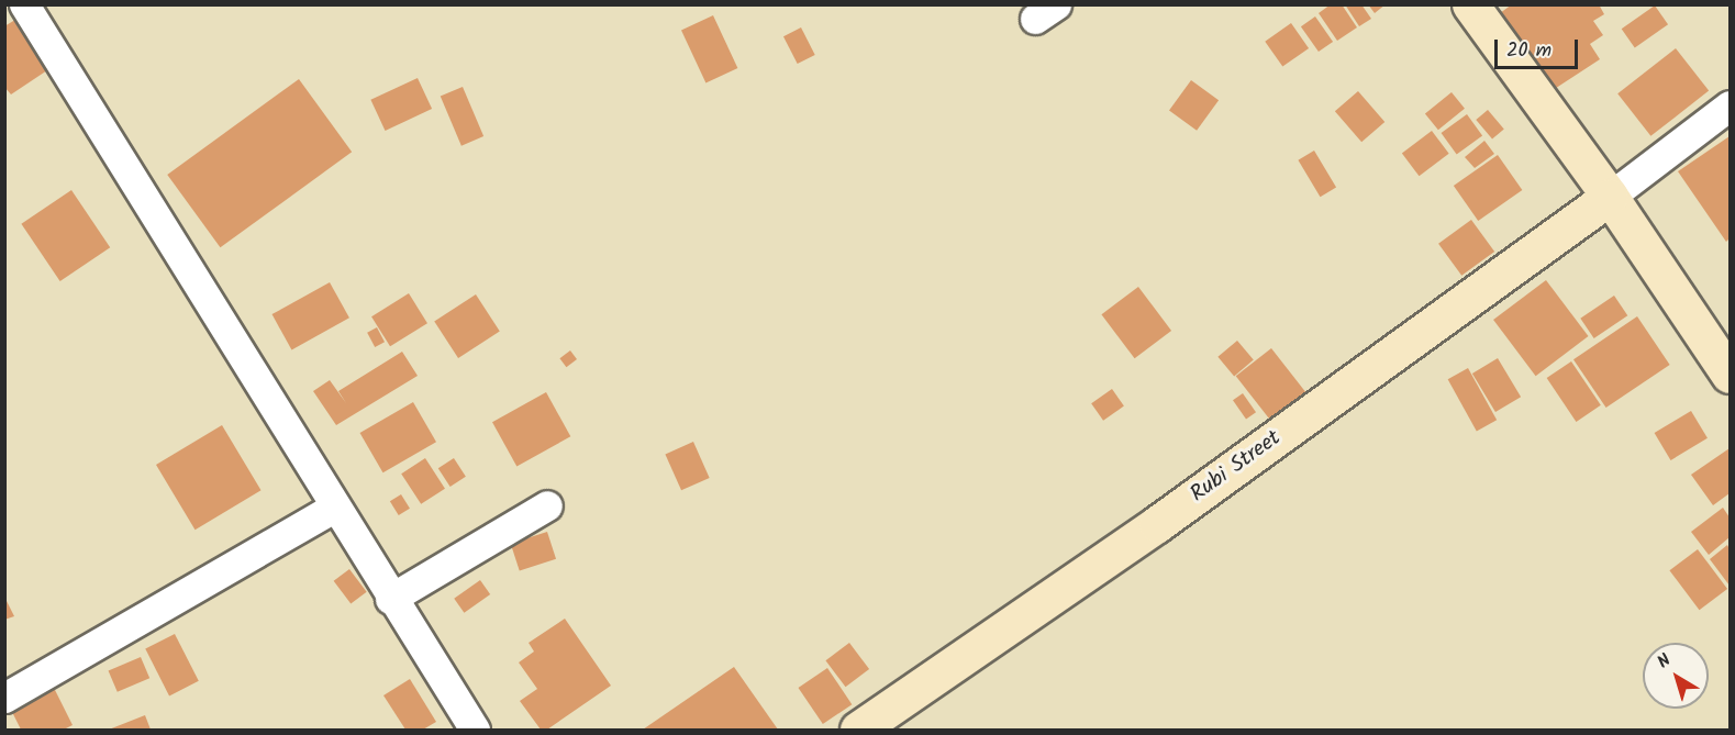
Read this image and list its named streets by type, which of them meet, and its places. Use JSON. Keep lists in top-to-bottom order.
{
  "streets": {
    "street": ["Rubi Street"]
  },
  "scale_bar": "20 m",
  "north": "top left"
}
